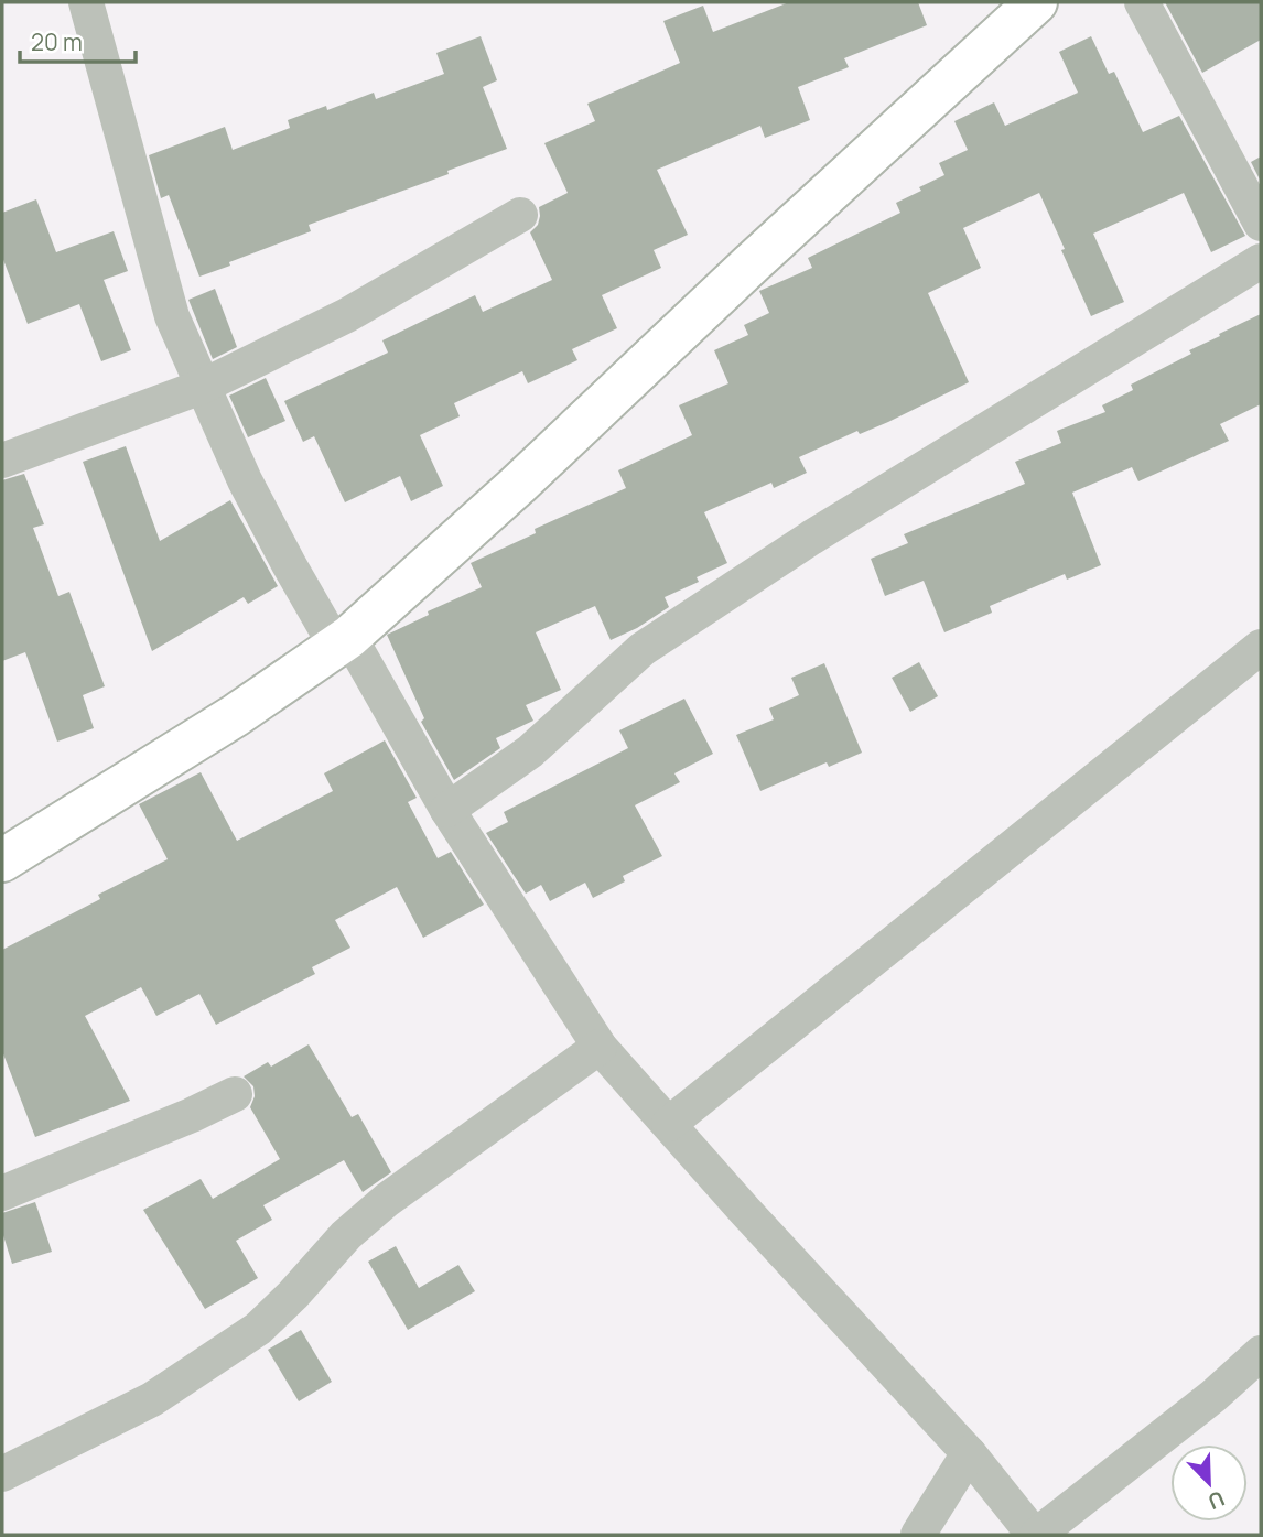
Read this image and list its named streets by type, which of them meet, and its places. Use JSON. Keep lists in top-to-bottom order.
{
  "scale_bar": "20 m",
  "north": "bottom right"
}
